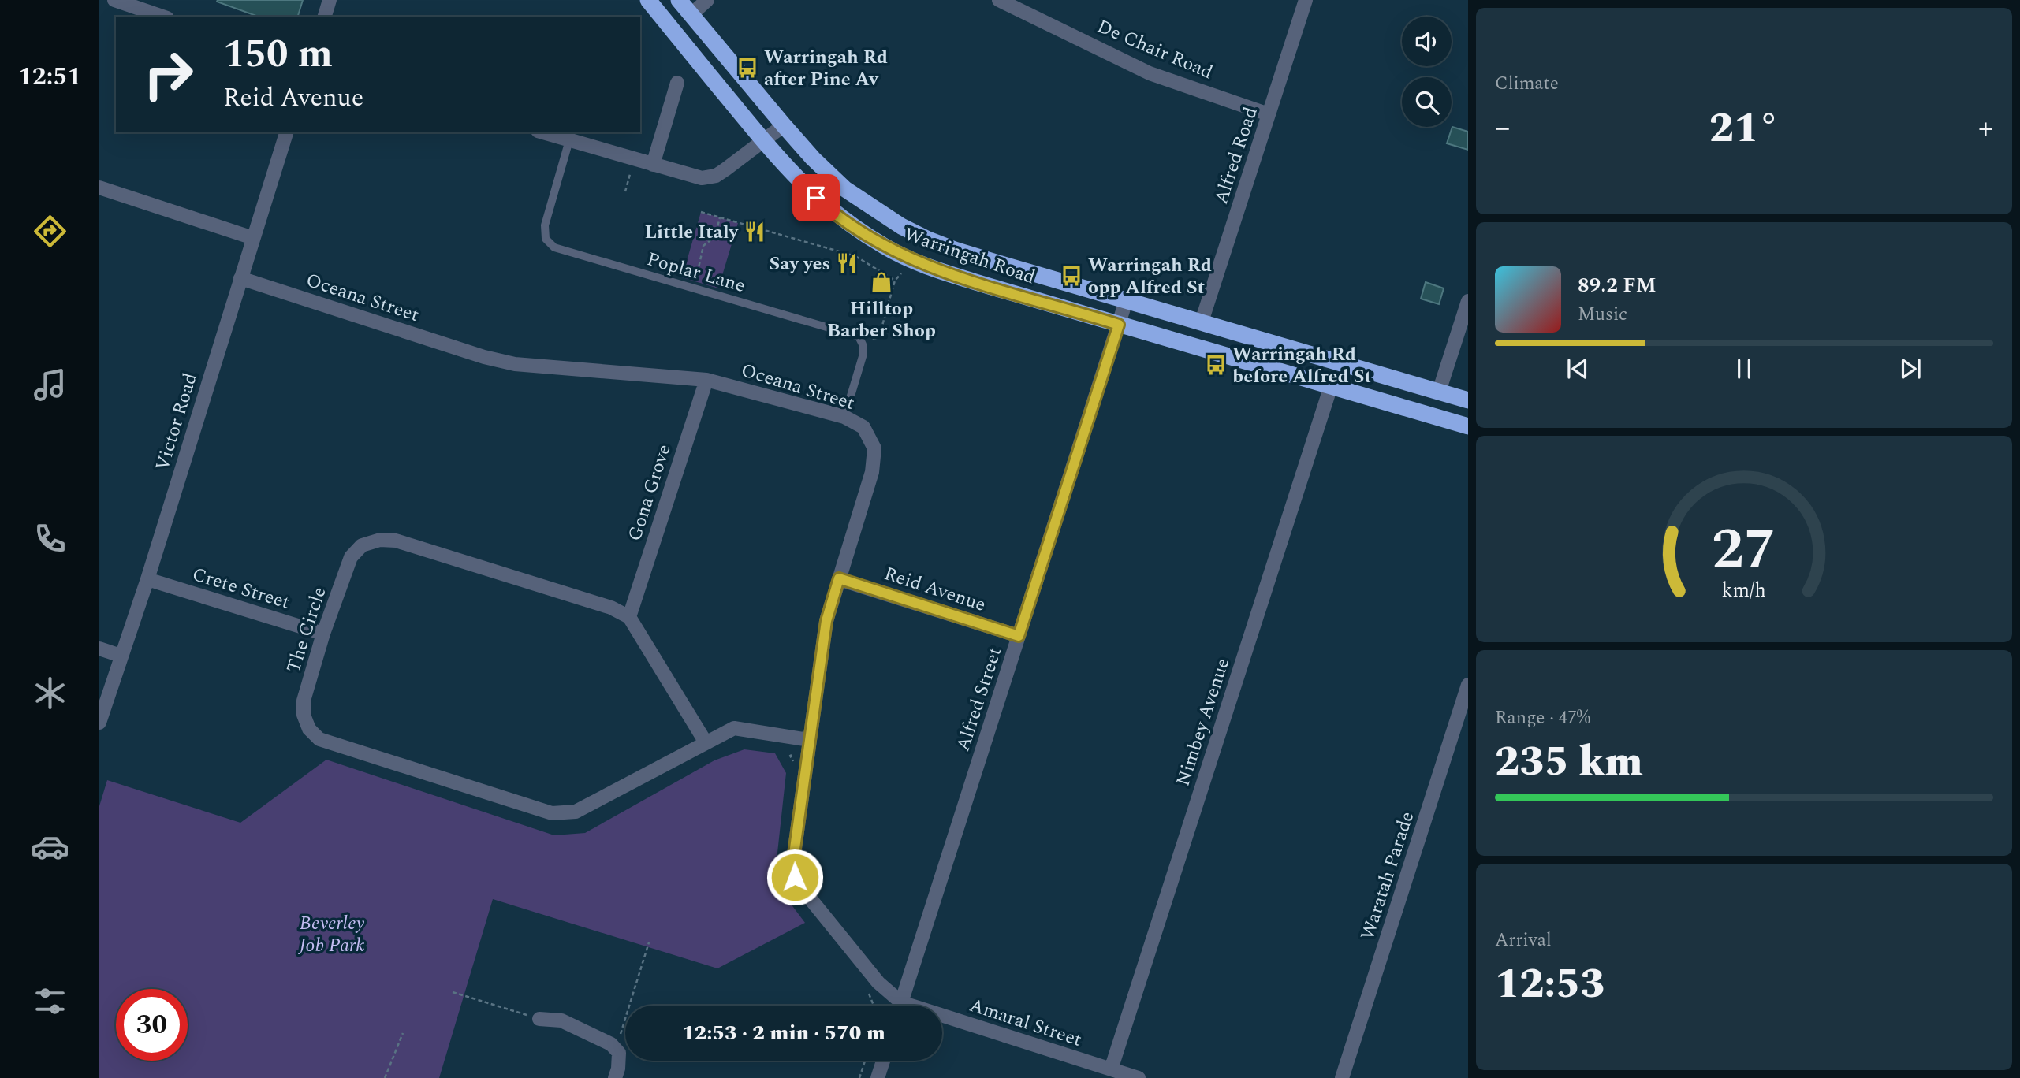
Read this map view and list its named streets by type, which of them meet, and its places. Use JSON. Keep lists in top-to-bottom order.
{
  "streets": {
    "highway": ["Warringah Road"],
    "street": [
      "De Chair Road",
      "Alfred Road",
      "Oceana Street",
      "Victor Road",
      "Gona Grove",
      "Crete Street",
      "Reid Avenue",
      "The Circle",
      "Alfred Street",
      "Nimbey Avenue",
      "Waratah Parade",
      "Amaral Street"
    ],
    "lane": ["Poplar Lane"]
  },
  "crossings": [
    ["De Chair Road", "Alfred Road"],
    ["Alfred Road", "Warringah Road"],
    ["Warringah Road", "Alfred Street"],
    ["Warringah Road", "Nimbey Avenue"],
    ["Oceana Street", "Victor Road"],
    ["Oceana Street", "Gona Grove"],
    ["Oceana Street", "Reid Avenue"],
    ["Oceana Street", "The Circle"],
    ["Victor Road", "Crete Street"],
    ["Gona Grove", "The Circle"],
    ["Crete Street", "The Circle"],
    ["Reid Avenue", "Alfred Street"],
    ["Nimbey Avenue", "Amaral Street"]
  ],
  "parks": ["Beverley Job Park"],
  "places": {
    "bus stop": ["Warringah Rd after Pine Av", "Warringah Rd opp Alfred St", "Warringah Rd before Alfred St"],
    "restaurant": ["Little Italy", "Say yes"],
    "shop": ["Hilltop Barber Shop"]
  },
  "page": {
    "tabs": "12:51",
    "tile": [
      "Climate",
      ["Range · 47%", "235 km"],
      ["Arrival", "12:53"]
    ],
    "turn": ["150 m", "Reid Avenue"],
    "heat": ["−", "21°", "+"],
    "song": ["89.2 FM", "Music"],
    "limit": "30",
    "trip": "12:53 · 2 min · 570 m",
    "gauge": ["27", "km/h"]
  }
}
